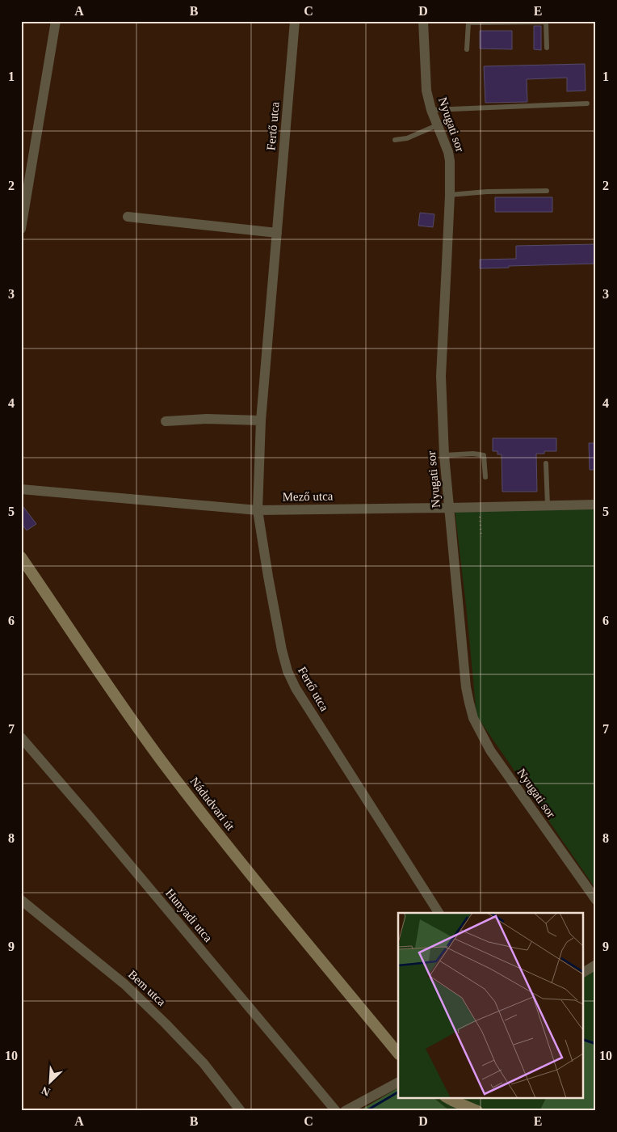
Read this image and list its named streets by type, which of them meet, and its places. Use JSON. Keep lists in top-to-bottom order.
{
  "streets": {
    "main road": ["Nádudvari út"],
    "street": [
      "Nyugati sor",
      "Fertő utca",
      "Mező utca",
      "Hunyadi utca",
      "Bem utca"
    ]
  },
  "crossings": [
    ["Nyugati sor", "Mező utca"],
    ["Fertő utca", "Mező utca"]
  ],
  "north": "bottom left",
  "grid": {
    "columns": [
      "A",
      "B",
      "C",
      "D",
      "E"
    ],
    "rows": [
      "1",
      "2",
      "3",
      "4",
      "5",
      "6",
      "7",
      "8",
      "9",
      "10"
    ]
  }
}
